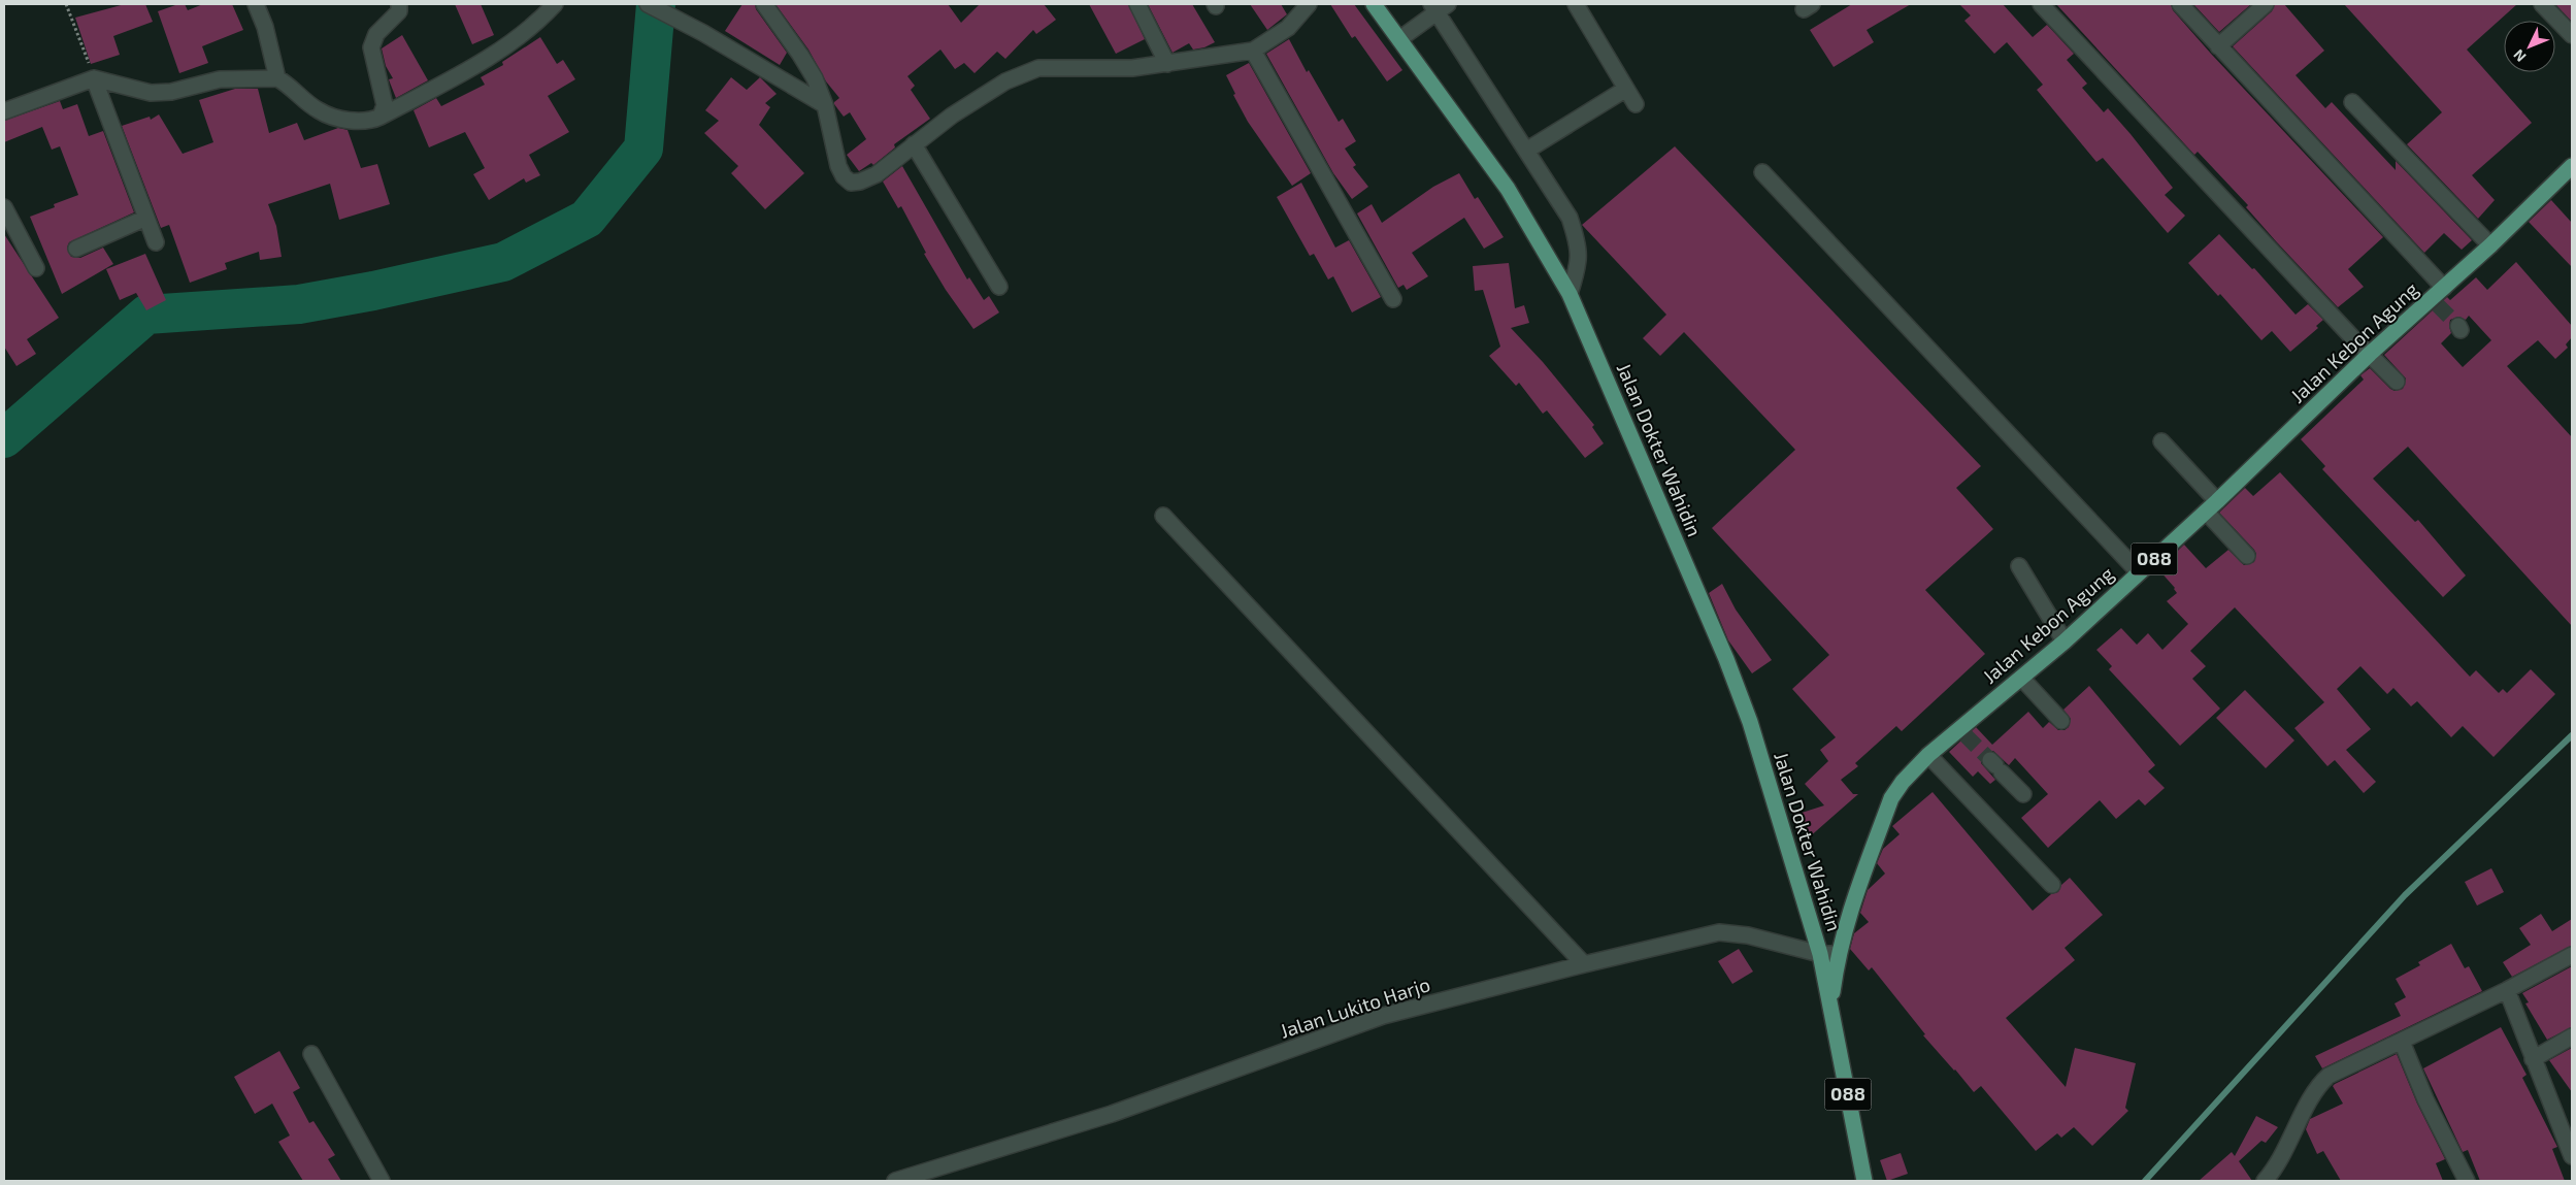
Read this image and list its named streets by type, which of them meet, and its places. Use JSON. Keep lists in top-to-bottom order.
{
  "streets": {
    "main road": ["Jalan Kebon Agung", "Jalan Dokter Wahidin", "088"],
    "street": ["Jalan Lukito Harjo"]
  },
  "crossings": [
    ["Jalan Kebon Agung", "Jalan Dokter Wahidin"],
    ["Jalan Kebon Agung", "Jalan Lukito Harjo"],
    ["Jalan Dokter Wahidin", "Jalan Lukito Harjo"]
  ],
  "north": "bottom left"
}
